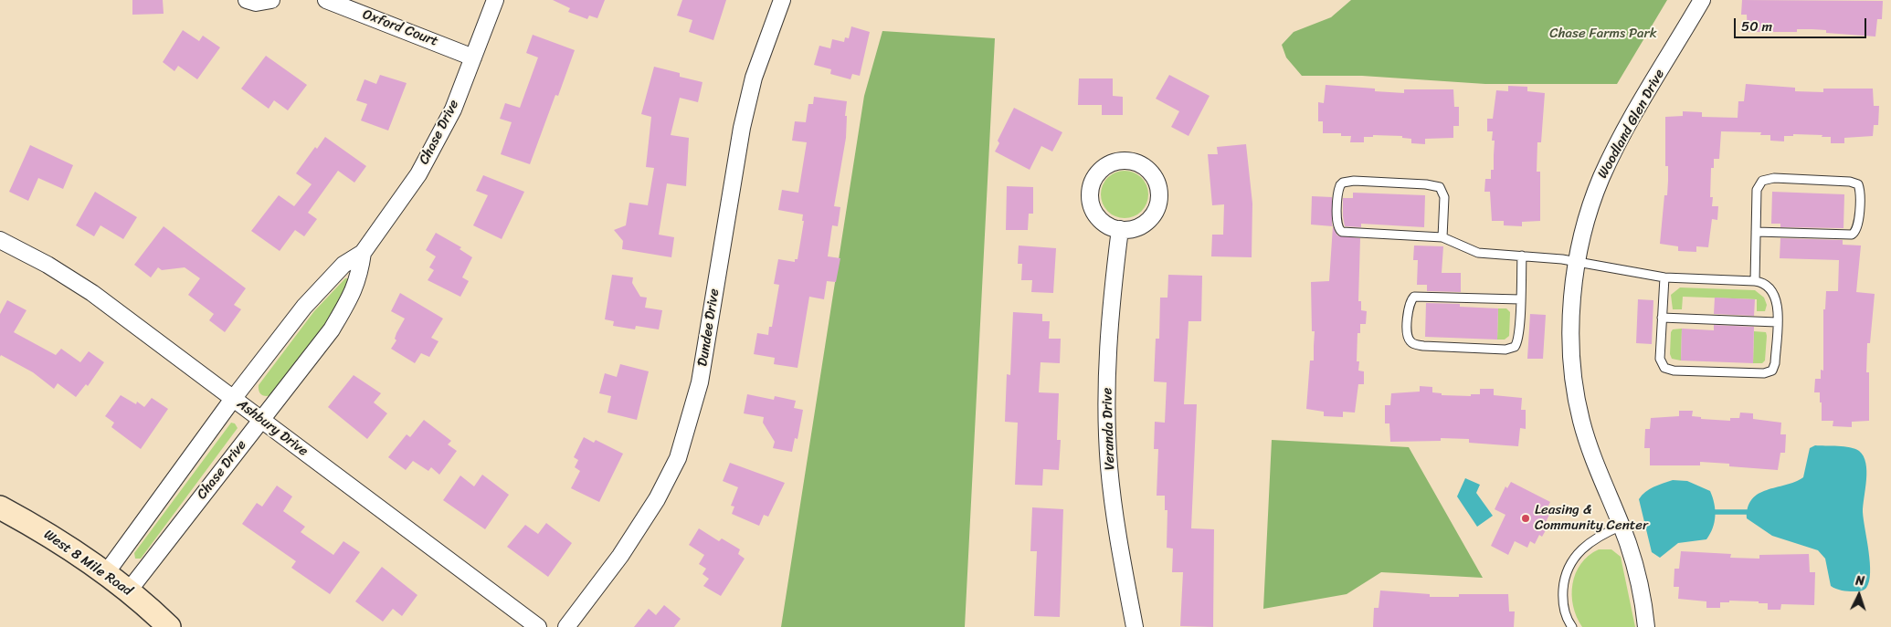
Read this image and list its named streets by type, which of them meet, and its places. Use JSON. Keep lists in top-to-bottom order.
{
  "streets": {
    "main road": ["West 8 Mile Road"],
    "street": [
      "Oxford Court",
      "Woodland Glen Drive",
      "Chase Drive",
      "Dundee Drive",
      "Ashbury Drive",
      "Veranda Drive"
    ]
  },
  "crossings": [
    ["Oxford Court", "Chase Drive"],
    ["Chase Drive", "Ashbury Drive"],
    ["Chase Drive", "West 8 Mile Road"]
  ],
  "parks": ["Chase Farms Park"],
  "places": ["Leasing & Community Center"],
  "scale_bar": "50 m",
  "north": "top"
}
